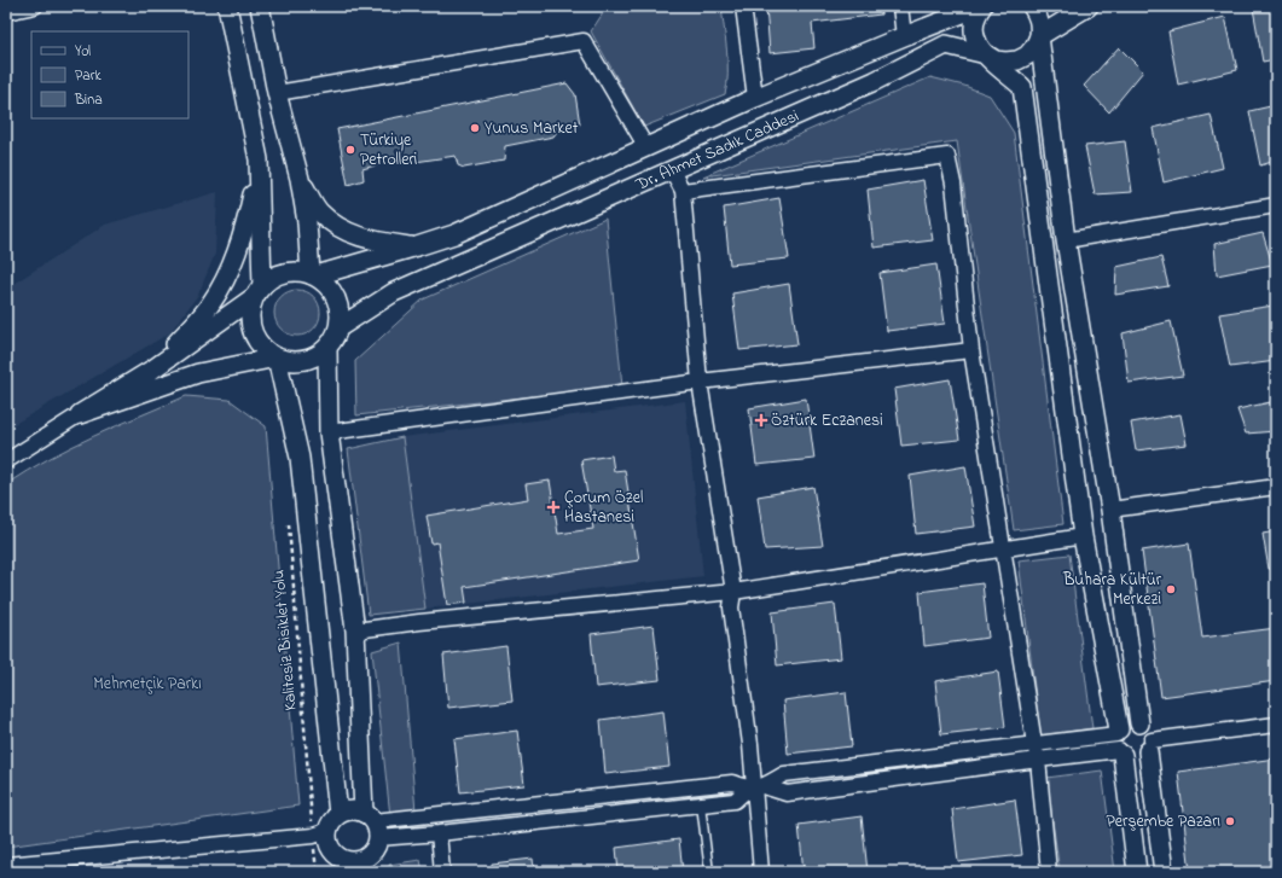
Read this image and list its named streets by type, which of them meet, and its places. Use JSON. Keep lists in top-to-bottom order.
{
  "streets": {
    "street": ["Dr. Ahmet Sadık Caddesi"],
    "path": ["Kalitesiz Bisiklet Yolu"]
  },
  "parks": ["Mehmetçik Parkı"],
  "places": {
    "other": [
      "Yunus Market",
      "Türkiye Petrolleri",
      "Buhara Kültür Merkezi",
      "Perşembe Pazarı"
    ],
    "health": ["Öztürk Eczanesi", "Çorum Özel Hastanesi"]
  },
  "legend": ["Yol", "Park", "Bina"]
}
